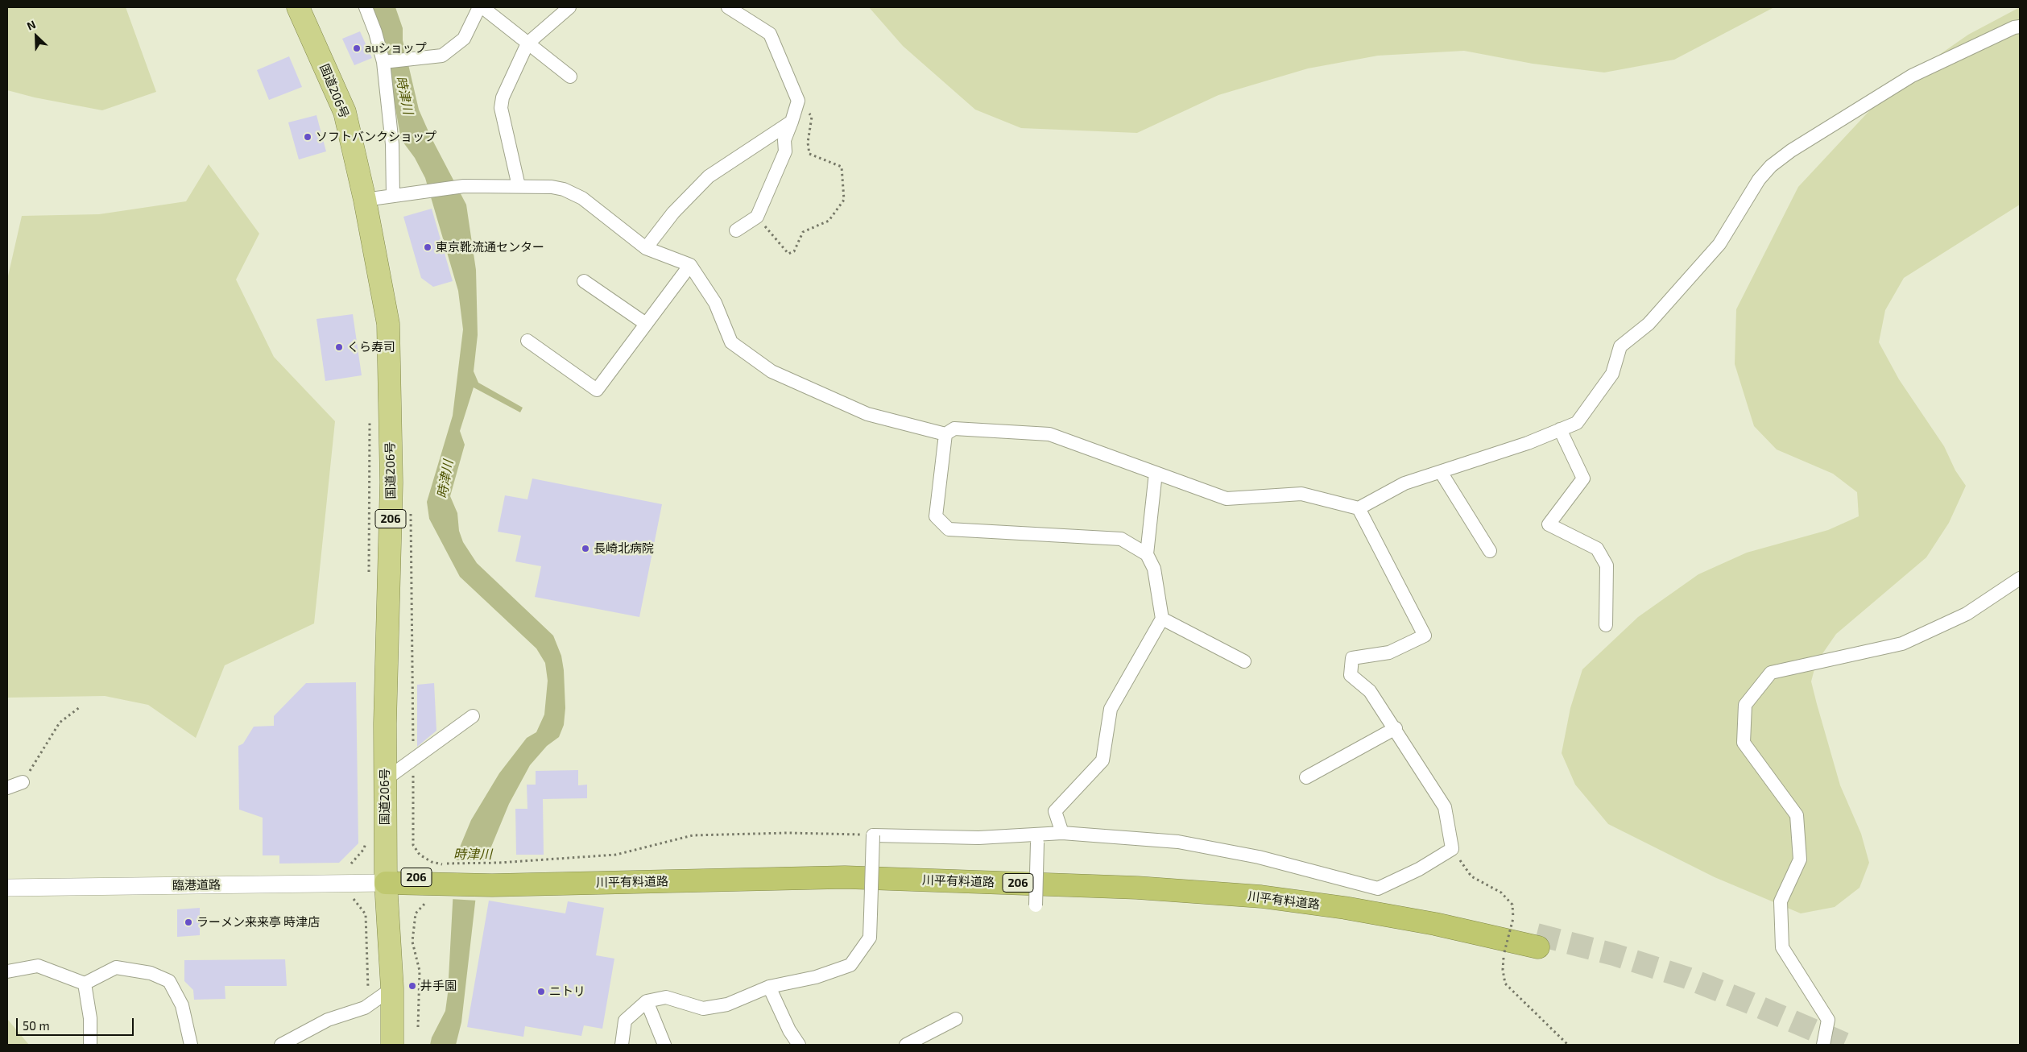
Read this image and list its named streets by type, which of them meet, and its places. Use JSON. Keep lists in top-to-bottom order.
{
  "streets": {
    "highway": ["国道206号", "206", "川平有料道路"],
    "street": ["臨港道路"]
  },
  "crossings": [
    ["国道206号", "206"],
    ["国道206号", "臨港道路"],
    ["206", "川平有料道路"],
    ["206", "臨港道路"]
  ],
  "water": ["時津川"],
  "places": [
    "auショップ",
    "ソフトバンクショップ",
    "東京靴流通センター",
    "くら寿司",
    "長崎北病院",
    "ラーメン来来亭 時津店",
    "井手園",
    "ニトリ"
  ],
  "scale_bar": "50 m",
  "north": "top left"
}
